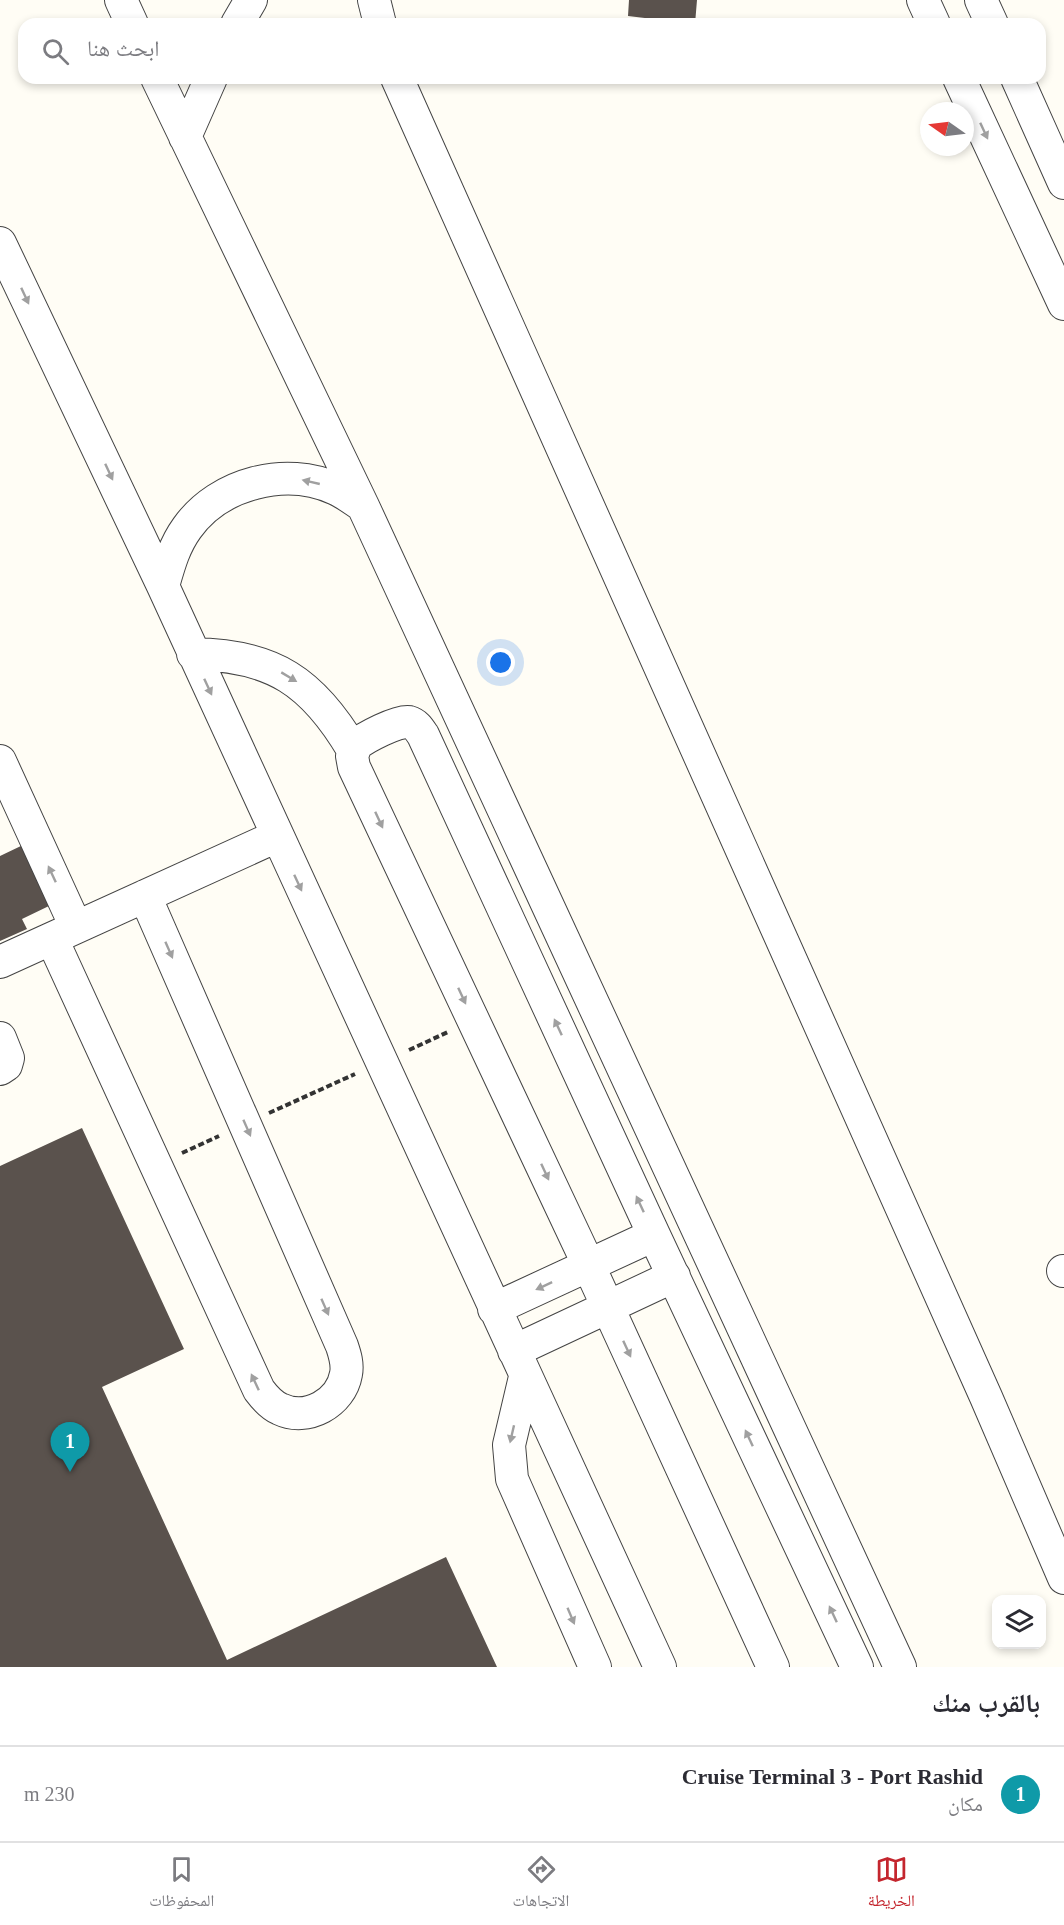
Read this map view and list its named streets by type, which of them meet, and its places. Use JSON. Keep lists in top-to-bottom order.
{
  "north": "left",
  "page": {
    "search": "ابحث هنا",
    "pins": "1",
    "heading": "بالقرب منك",
    "list": [
      {
        "mark": "1",
        "name": "Cruise Terminal 3 - Port Rashid",
        "note": "مكان",
        "value": "230 m"
      }
    ],
    "nav": ["الخريطة", "الاتجاهات", "المحفوظات"]
  }
}
